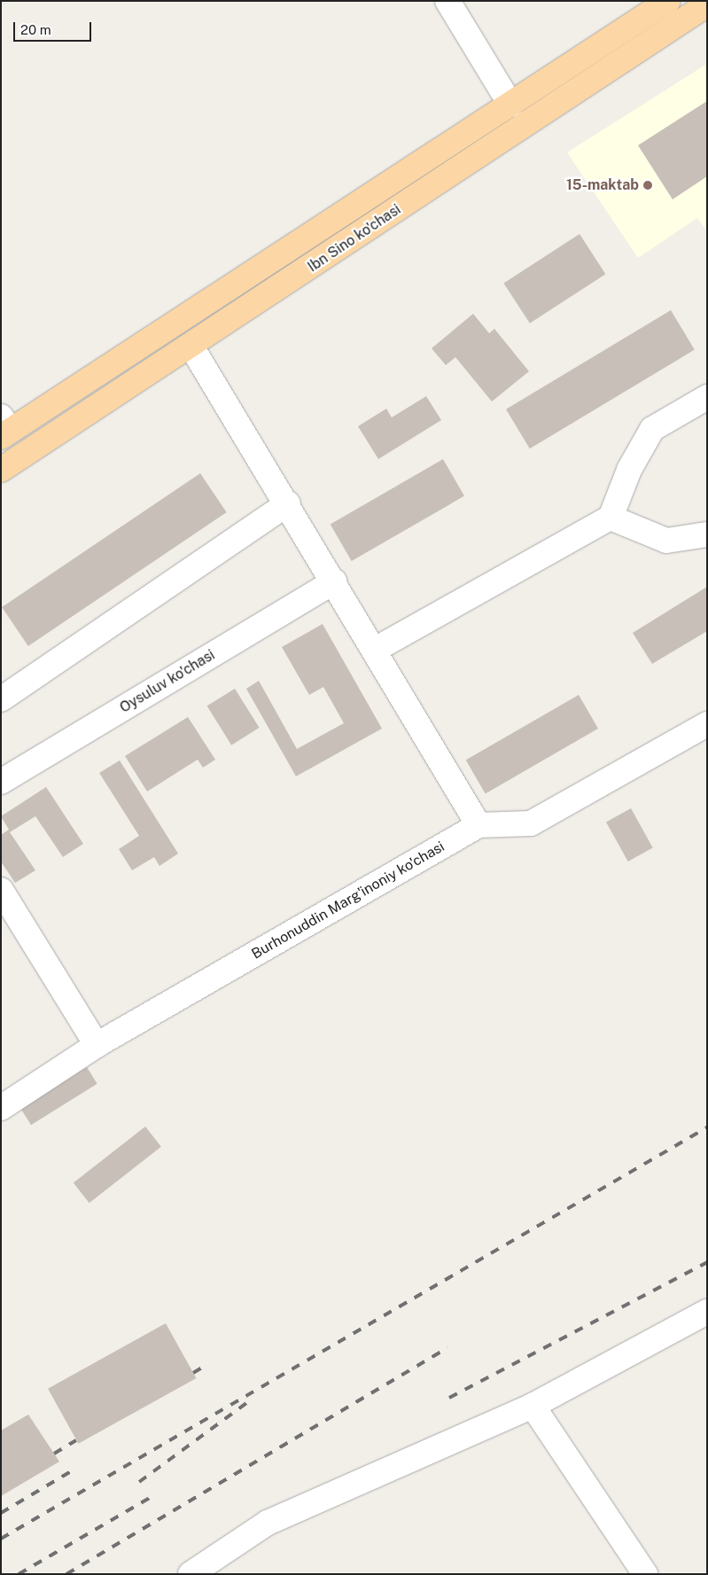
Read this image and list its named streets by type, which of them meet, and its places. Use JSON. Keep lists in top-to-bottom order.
{
  "streets": {
    "main road": ["Ibn Sino ko'chasi"],
    "street": ["Oysuluv ko'chasi", "Burhonuddin Marg'inoniy ko'chasi"]
  },
  "places": ["15-maktab"],
  "scale_bar": "20 m"
}
